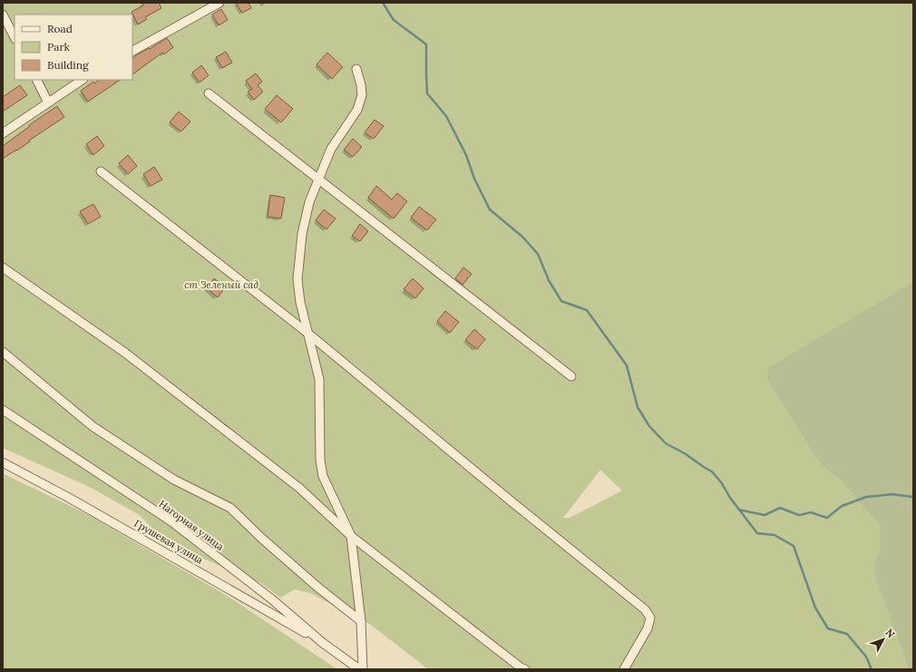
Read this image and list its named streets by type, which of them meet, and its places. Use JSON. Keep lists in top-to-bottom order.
{
  "streets": {
    "street": ["Нагорная улица", "Грушевая улица"]
  },
  "crossings": [
    ["Нагорная улица", "Грушевая улица"]
  ],
  "parks": ["ст Зеленый сад"],
  "legend": ["Road", "Park", "Building"],
  "north": "top right"
}
